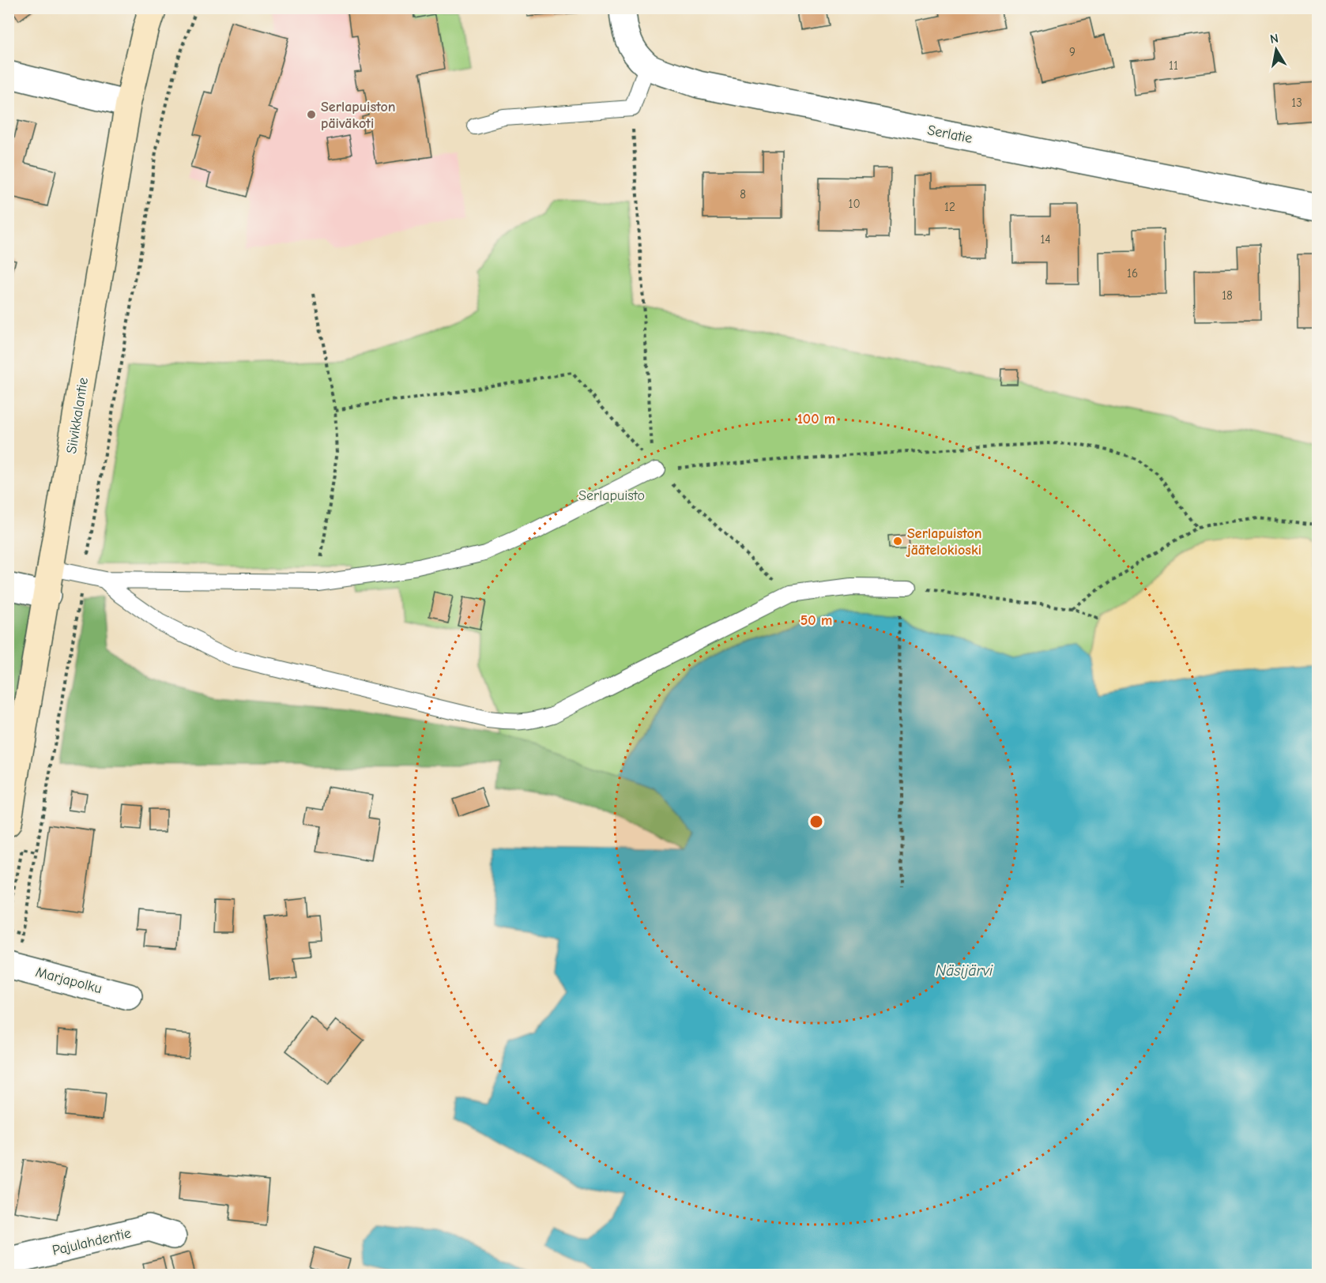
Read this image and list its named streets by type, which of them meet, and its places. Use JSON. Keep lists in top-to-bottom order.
{
  "streets": {
    "main road": ["Siivikkalantie"],
    "street": ["Serlatie", "Marjapolku", "Pajulahdentie"]
  },
  "water": ["Näsijärvi"],
  "parks": ["Serlapuisto"],
  "places": ["Serlapuiston päiväkoti", "Serlapuiston jäätelokioski"],
  "house_numbers": [
    "9",
    "11",
    "13",
    "8",
    "10",
    "12",
    "14",
    "16",
    "18"
  ],
  "north": "top",
  "rings": ["100 m", "50 m"]
}
